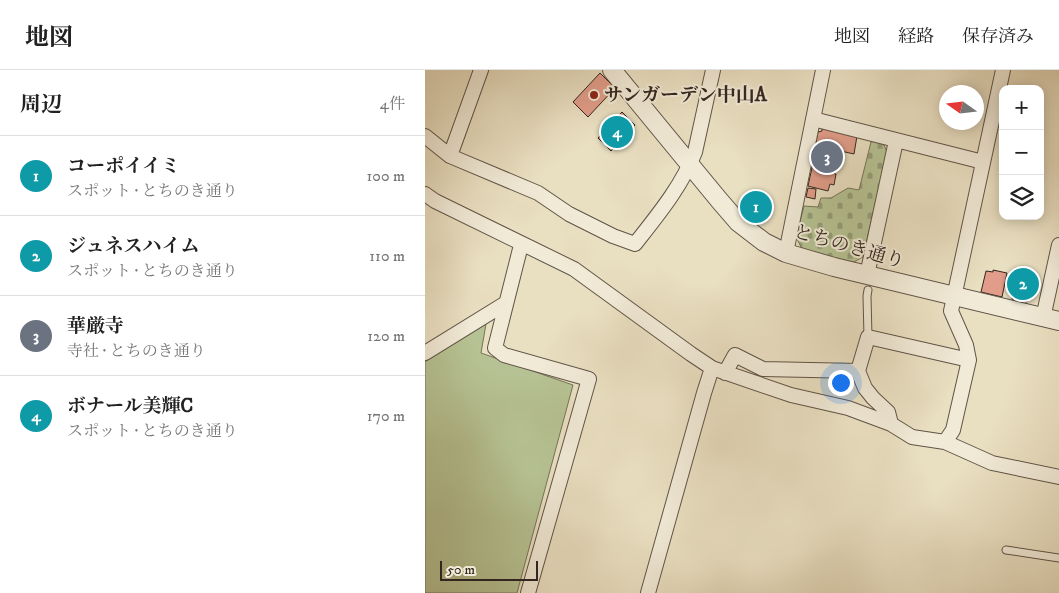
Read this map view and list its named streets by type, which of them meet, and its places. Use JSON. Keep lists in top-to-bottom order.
{
  "streets": {
    "street": ["とちのき通り"]
  },
  "places": ["サンガーデン中山A"],
  "scale_bar": "50 m",
  "north": "left",
  "page": {
    "header": "地図",
    "nav": ["地図", "経路", "保存済み"],
    "heading": ["周辺", "4件"],
    "map_buttons": ["+", "−"],
    "pins": [
      "4",
      "3",
      "1",
      "2"
    ],
    "list": [
      {
        "mark": "1",
        "name": "コーポイイミ",
        "note": "スポット · とちのき通り",
        "value": "100 m"
      },
      {
        "mark": "2",
        "name": "ジュネスハイム",
        "note": "スポット · とちのき通り",
        "value": "110 m"
      },
      {
        "mark": "3",
        "name": "華厳寺",
        "note": "寺社 · とちのき通り",
        "value": "120 m"
      },
      {
        "mark": "4",
        "name": "ボナール美輝C",
        "note": "スポット · とちのき通り",
        "value": "170 m"
      }
    ],
    "scale": "50 m"
  }
}
